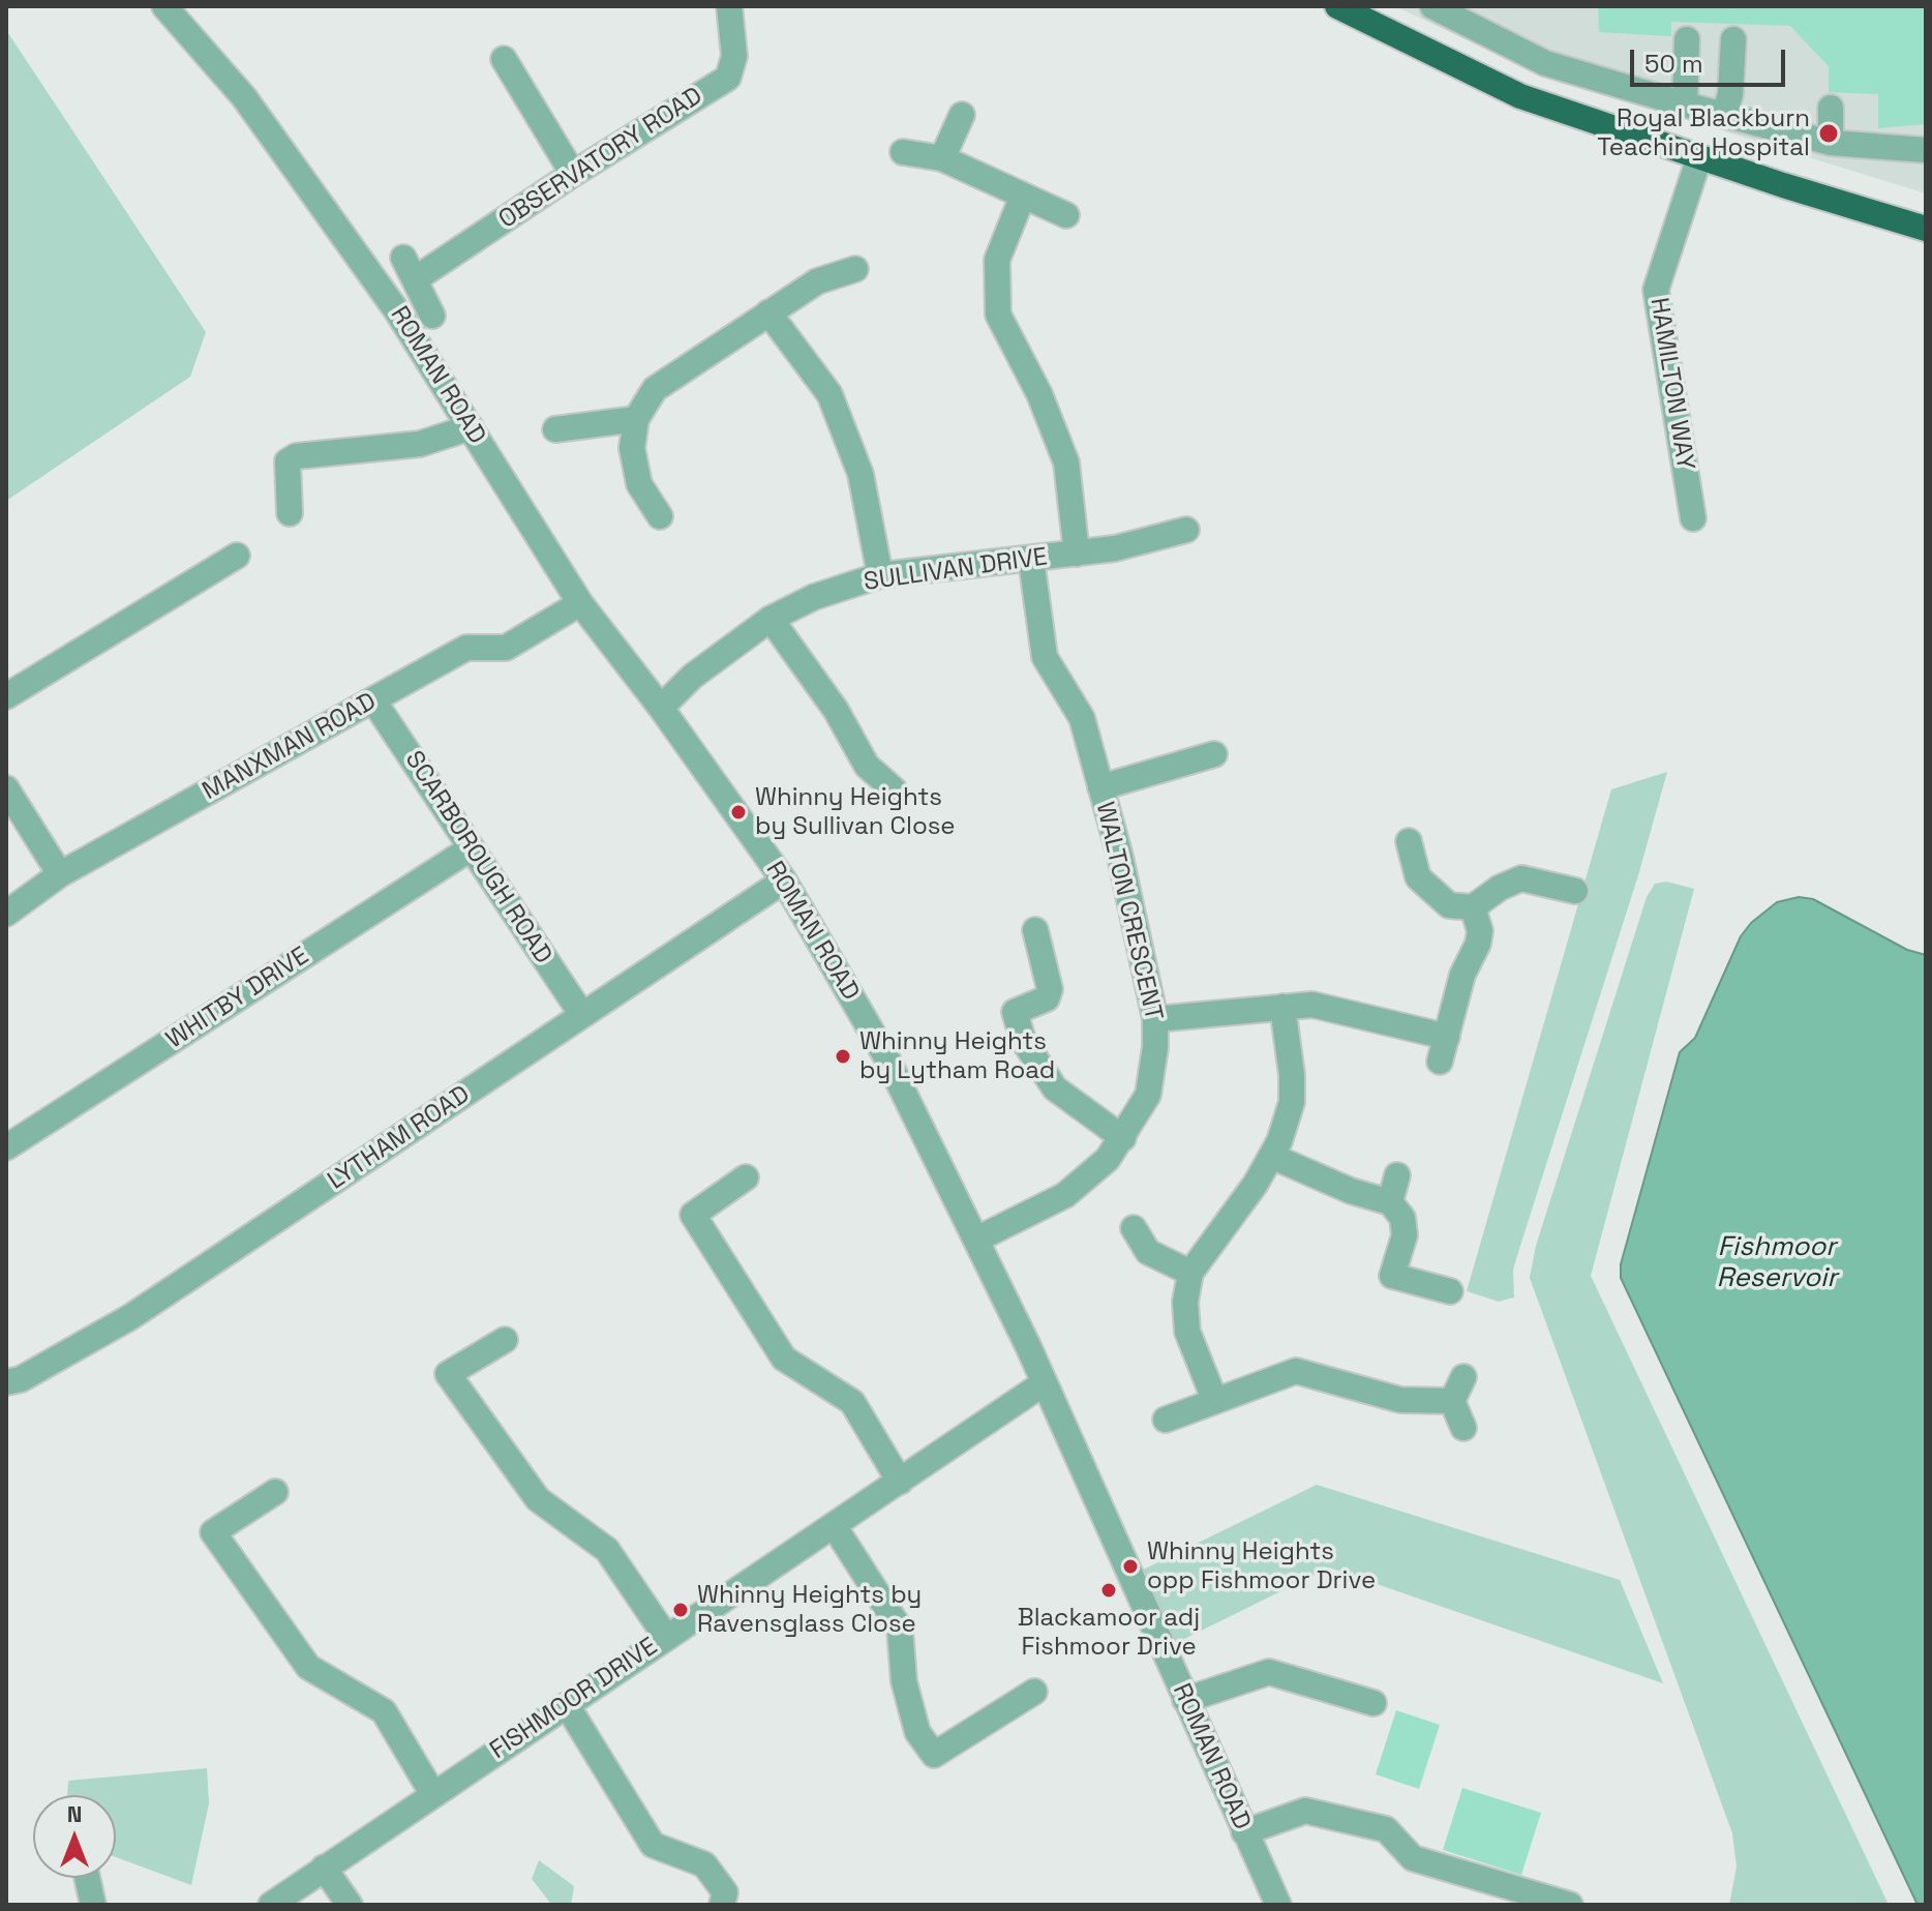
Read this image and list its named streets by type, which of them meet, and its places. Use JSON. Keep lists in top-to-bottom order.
{
  "streets": {
    "street": [
      "OBSERVATORY ROAD",
      "ROMAN ROAD",
      "HAMILTON WAY",
      "SULLIVAN DRIVE",
      "MANXMAN ROAD",
      "SCARBOROUGH ROAD",
      "WALTON CRESCENT",
      "WHITBY DRIVE",
      "LYTHAM ROAD",
      "FISHMOOR DRIVE"
    ]
  },
  "crossings": [
    ["ROMAN ROAD", "SULLIVAN DRIVE"],
    ["ROMAN ROAD", "MANXMAN ROAD"],
    ["ROMAN ROAD", "WALTON CRESCENT"],
    ["ROMAN ROAD", "LYTHAM ROAD"],
    ["ROMAN ROAD", "FISHMOOR DRIVE"],
    ["SULLIVAN DRIVE", "WALTON CRESCENT"],
    ["MANXMAN ROAD", "SCARBOROUGH ROAD"],
    ["SCARBOROUGH ROAD", "WHITBY DRIVE"],
    ["SCARBOROUGH ROAD", "LYTHAM ROAD"]
  ],
  "water": ["Fishmoor Reservoir"],
  "places": [
    "Royal Blackburn Teaching Hospital",
    "Whinny Heights by Sullivan Close",
    "Whinny Heights by Lytham Road",
    "Whinny Heights opp Fishmoor Drive",
    "Blackamoor adj Fishmoor Drive",
    "Whinny Heights by Ravensglass Close"
  ],
  "scale_bar": "50 m",
  "north": "top"
}
